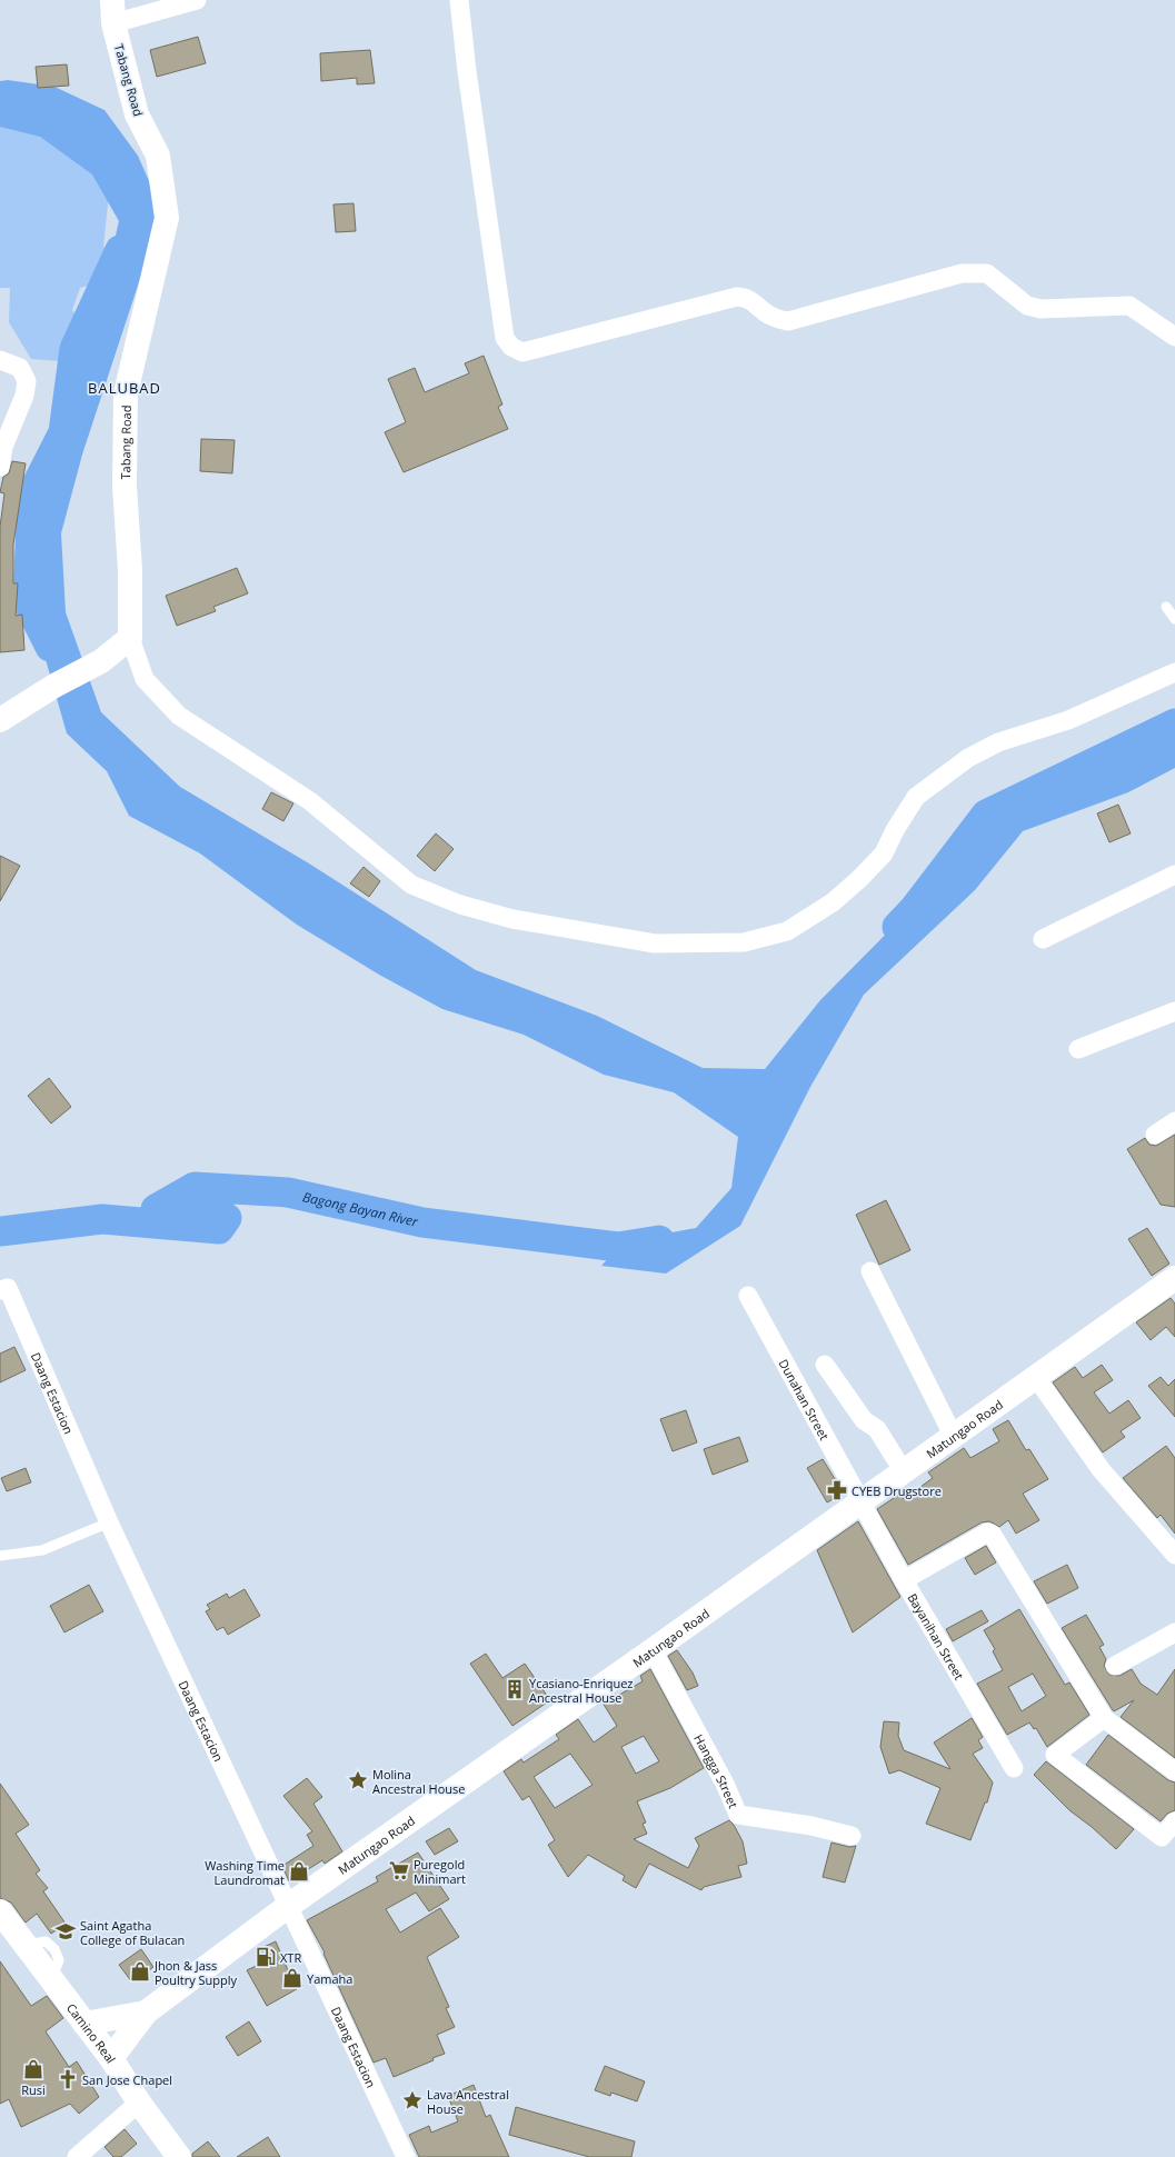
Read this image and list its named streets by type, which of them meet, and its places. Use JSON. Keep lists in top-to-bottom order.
{
  "streets": {
    "main road": ["Tabang Road", "Matungao Road", "Camino Real"],
    "street": [
      "Daang Estacion",
      "Dunahan Street",
      "Bayanihan Street",
      "Hangga Street"
    ]
  },
  "crossings": [
    ["Daang Estacion", "Matungao Road"],
    ["Dunahan Street", "Matungao Road"],
    ["Dunahan Street", "Bayanihan Street"],
    ["Matungao Road", "Bayanihan Street"],
    ["Matungao Road", "Hangga Street"],
    ["Matungao Road", "Camino Real"]
  ],
  "districts": ["BALUBAD"],
  "water": ["Bagong Bayan River"],
  "places": {
    "pharmacy": ["CYEB Drugstore"],
    "building": ["Ycasiano-Enriquez Ancestral House"],
    "place": ["Molina Ancestral House", "Lava Ancestral House"],
    "supermarket": ["Puregold Minimart"],
    "shop": [
      "Washing Time Laundromat",
      "Jhon & Jass Poultry Supply",
      "Yamaha",
      "Rusi"
    ],
    "school or university": ["Saint Agatha College of Bulacan"],
    "fuel station": ["XTR"],
    "church": ["San Jose Chapel"]
  }
}
